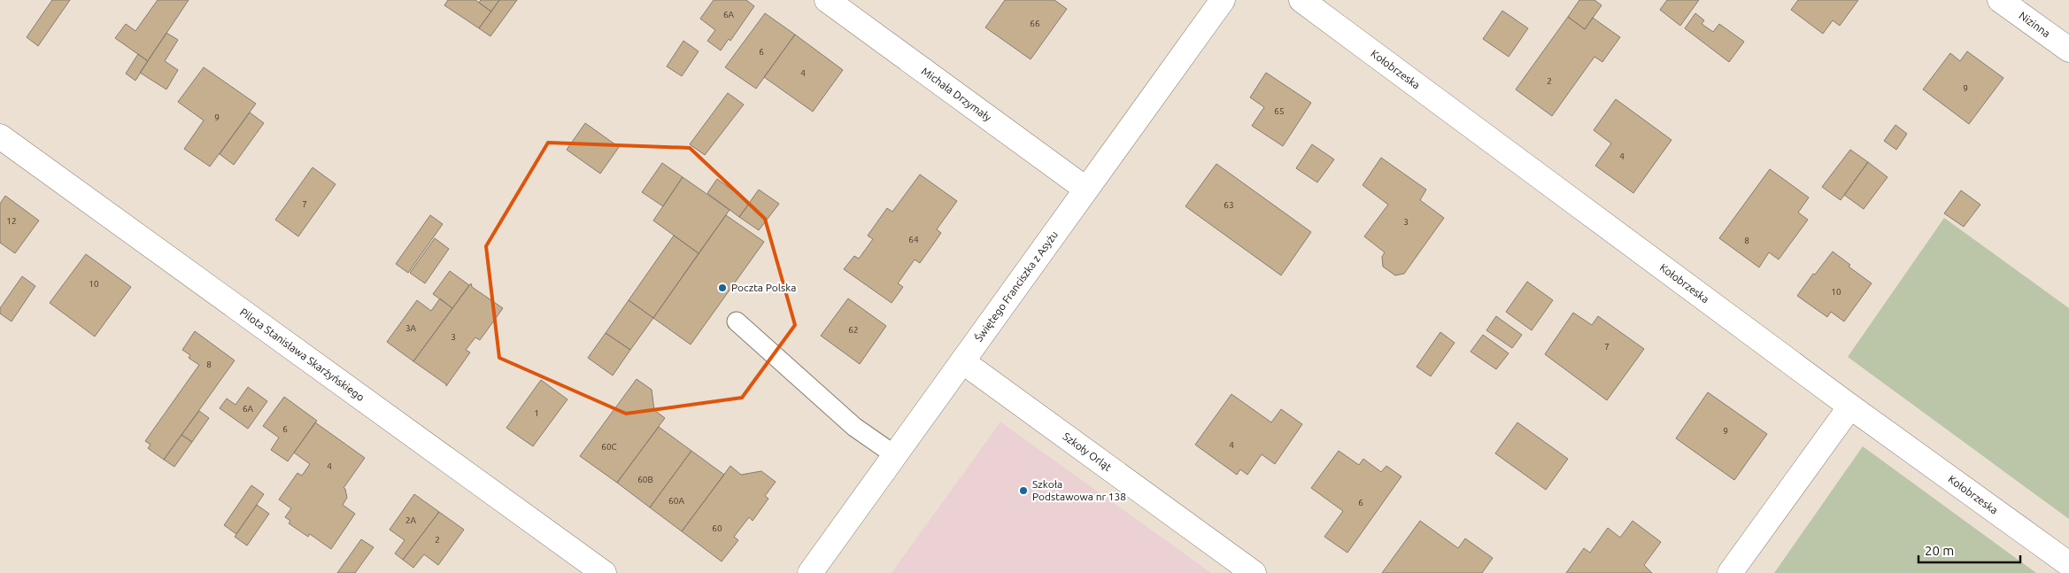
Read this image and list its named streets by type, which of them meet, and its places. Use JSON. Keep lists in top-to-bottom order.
{
  "streets": {
    "street": [
      "Nizinna",
      "Kołobrzeska",
      "Michała Drzymały",
      "Świętego Franciszka z Asyżu",
      "Pilota Stanisława Skarżyńskiego",
      "Szkoły Orląt"
    ]
  },
  "crossings": [
    ["Michała Drzymały", "Świętego Franciszka z Asyżu"],
    ["Świętego Franciszka z Asyżu", "Szkoły Orląt"]
  ],
  "places": ["Poczta Polska", "Szkoła Podstawowa nr 138"],
  "house_numbers": [
    "6A",
    "66",
    "6",
    "4",
    "2",
    "9",
    "65",
    "9",
    "4",
    "7",
    "63",
    "12",
    "3",
    "64",
    "8",
    "10",
    "10",
    "3A",
    "62",
    "3",
    "7",
    "8",
    "6A",
    "1",
    "6",
    "9",
    "4",
    "60C",
    "4",
    "60B",
    "60A",
    "6",
    "2A",
    "60",
    "2"
  ],
  "scale_bar": "20 m"
}
